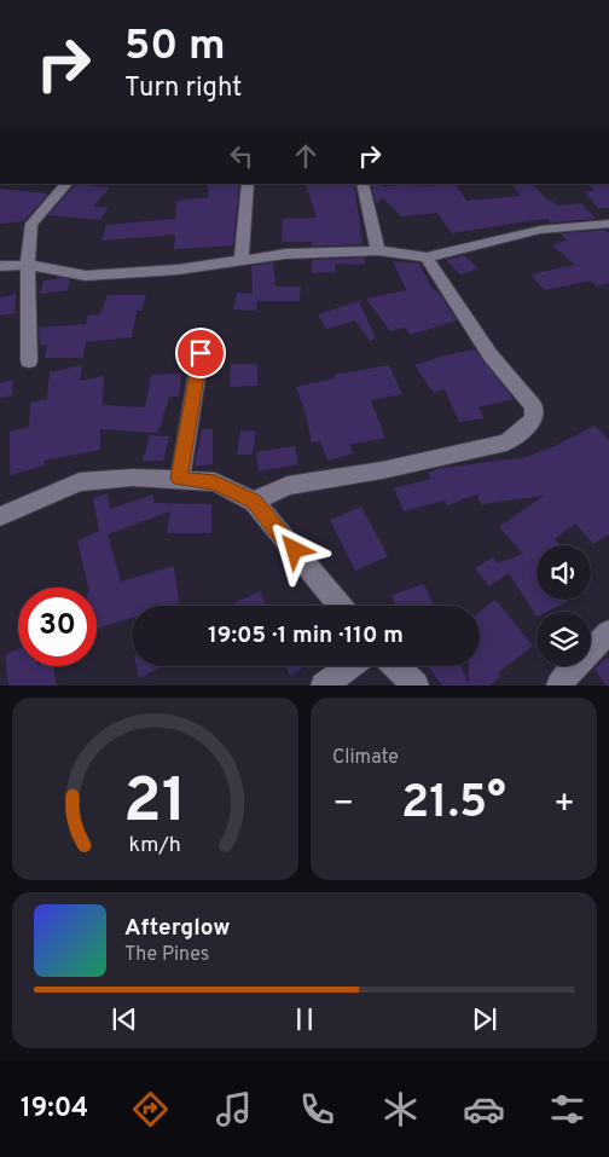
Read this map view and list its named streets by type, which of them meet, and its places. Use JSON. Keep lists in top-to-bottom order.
{
  "page": {
    "turn": ["50 m", "Turn right"],
    "limit": "30",
    "trip": "19:05 · 1 min · 110 m",
    "tile": "Climate",
    "heat": ["−", "21.5°", "+"],
    "song": ["Afterglow", "The Pines"],
    "tabs": "19:04",
    "gauge": ["21", "km/h"]
  }
}
